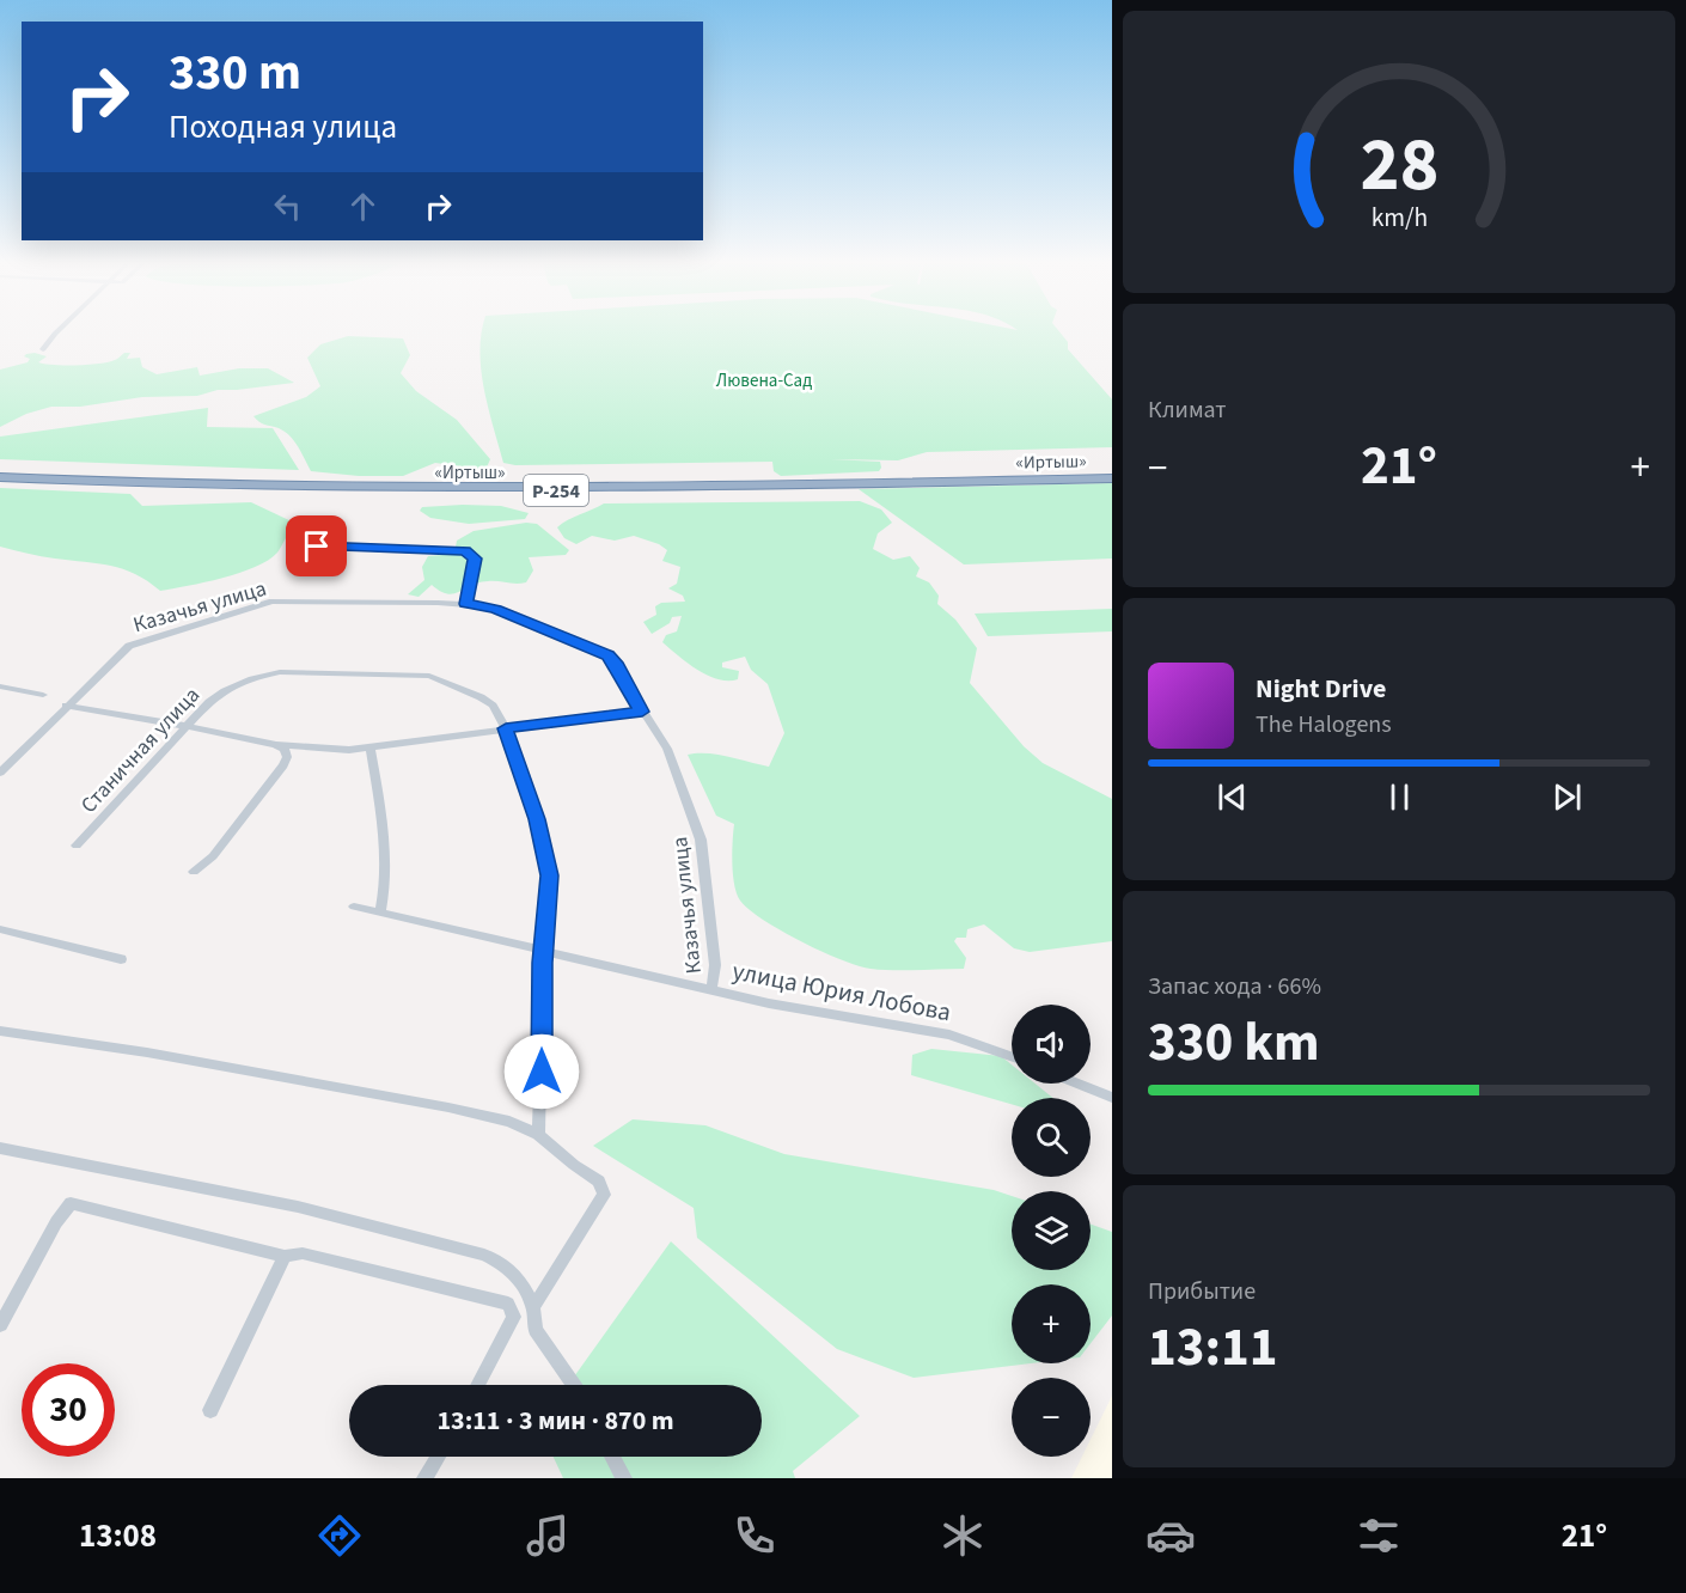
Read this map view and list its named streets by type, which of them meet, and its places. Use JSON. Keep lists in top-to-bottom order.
{
  "streets": {
    "highway": ["«Иртыш»", "Р-254"],
    "street": ["Казачья улица", "Станичная улица", "улица Юрия Лобова"]
  },
  "crossings": [
    ["Казачья улица", "улица Юрия Лобова"],
    ["Станичная улица", "улица Юрия Лобова"]
  ],
  "parks": ["Лювена-Сад"],
  "page": {
    "turn": ["330 m", "Походная улица"],
    "tile": [
      "Климат",
      ["Запас хода · 66%", "330 km"],
      ["Прибытие", "13:11"]
    ],
    "heat": ["−", "21°", "+"],
    "song": ["Night Drive", "The Halogens"],
    "map_buttons": ["+", "−"],
    "limit": "30",
    "trip": "13:11 · 3 мин · 870 m",
    "tabs": ["13:08", "21°"],
    "gauge": ["28", "km/h"]
  }
}
